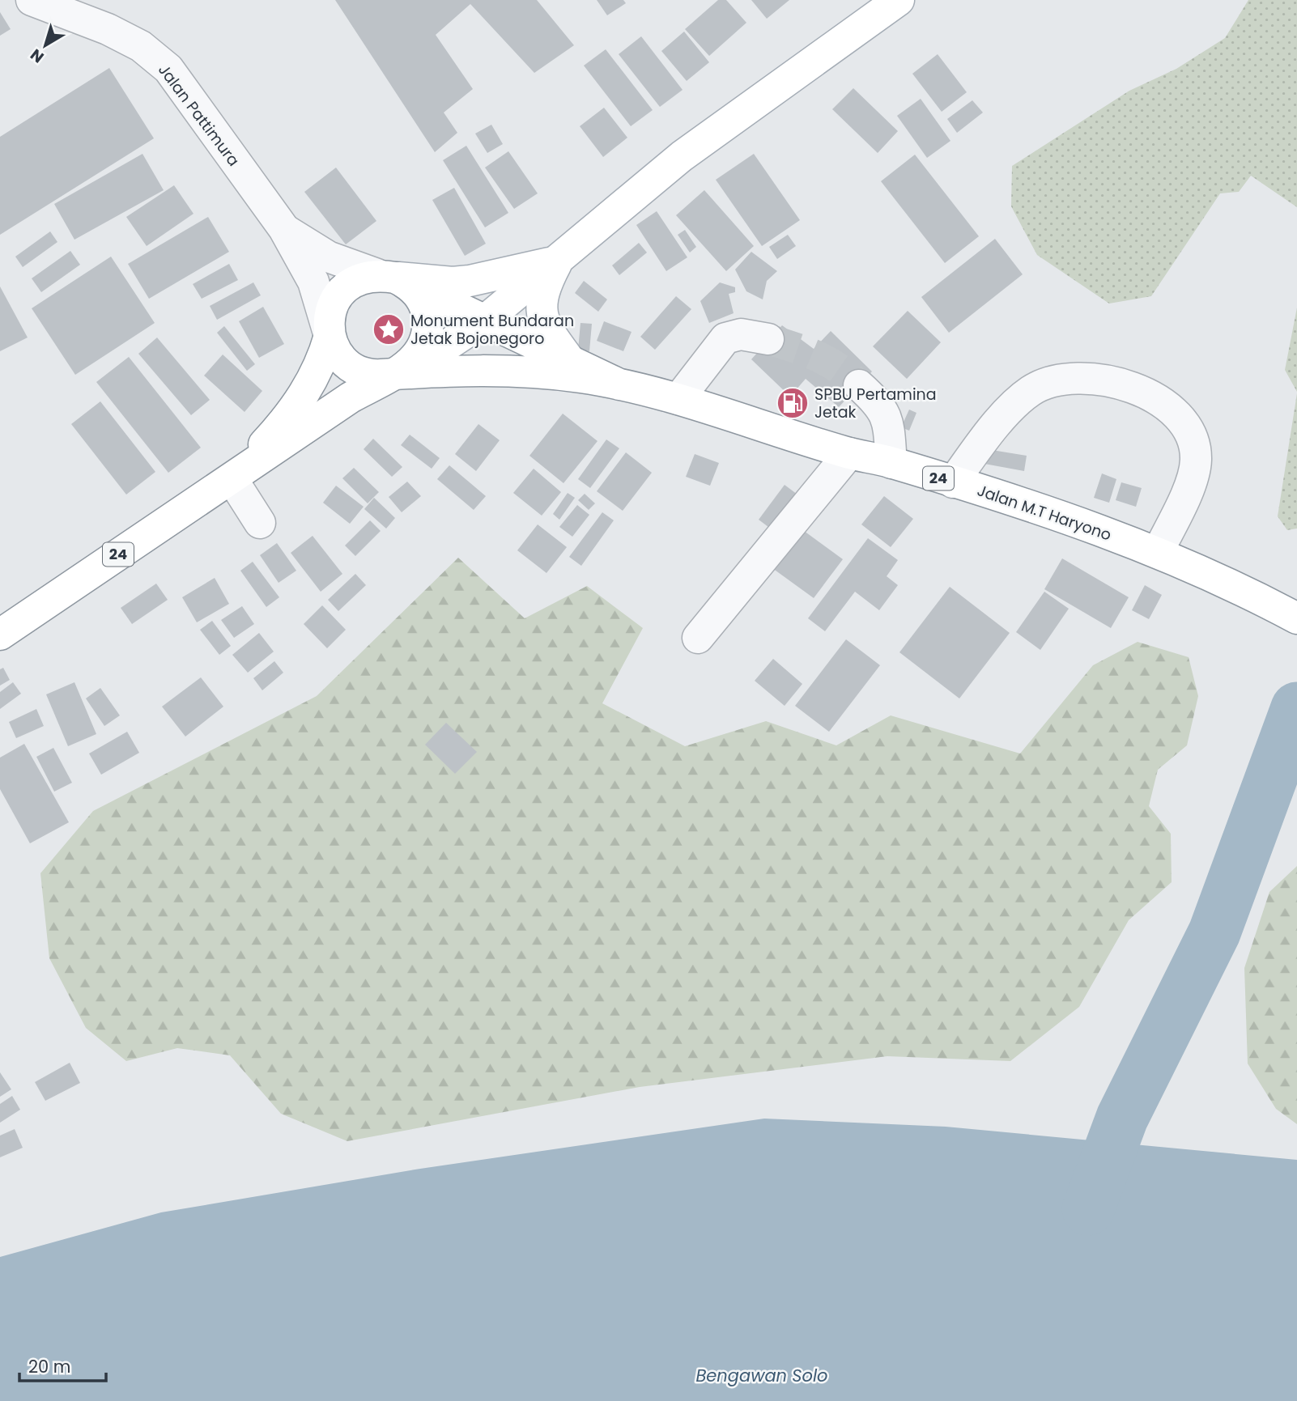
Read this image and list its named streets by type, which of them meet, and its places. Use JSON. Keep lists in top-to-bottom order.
{
  "streets": {
    "main road": ["24", "Jalan M.T Haryono"],
    "street": ["Jalan Pattimura"]
  },
  "crossings": [
    ["Jalan Pattimura", "24"],
    ["24", "Jalan M.T Haryono"]
  ],
  "water": ["Bengawan Solo"],
  "places": {
    "place": ["Monument Bundaran Jetak Bojonegoro"],
    "fuel station": ["SPBU Pertamina Jetak"]
  },
  "scale_bar": "20 m",
  "north": "bottom left"
}
